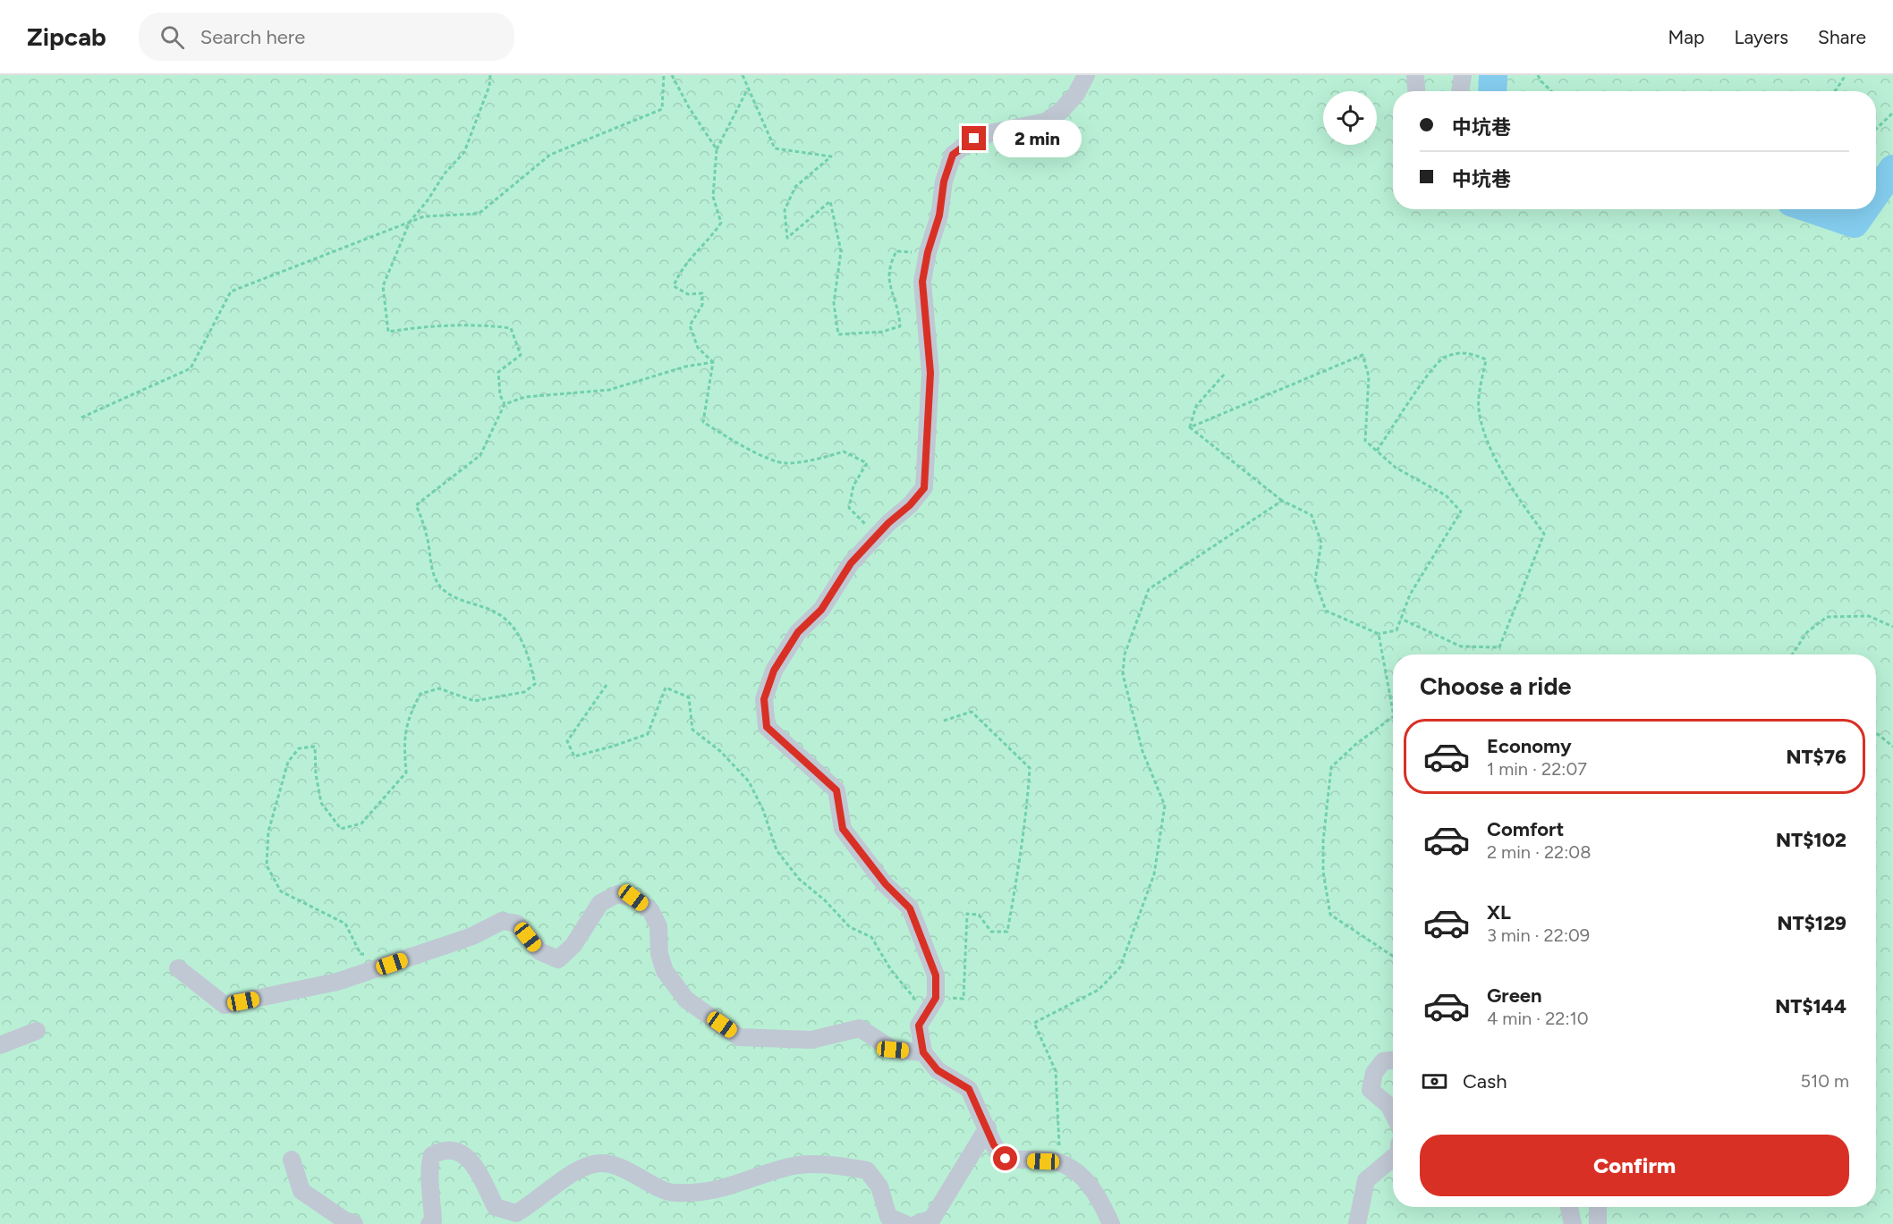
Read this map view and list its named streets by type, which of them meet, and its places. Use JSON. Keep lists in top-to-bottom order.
{
  "page": {
    "header": "Zipcab",
    "search": "Search here",
    "nav": ["Map", "Layers", "Share"],
    "banner": ["中坑巷", "中坑巷"],
    "bubble": "2 min",
    "heading": "Choose a ride",
    "list": [
      {
        "name": "Economy",
        "note": "1 min · 22:07",
        "value": "NT$76"
      },
      {
        "name": "Comfort",
        "note": "2 min · 22:08",
        "value": "NT$102"
      },
      {
        "name": "XL",
        "note": "3 min · 22:09",
        "value": "NT$129"
      },
      {
        "name": "Green",
        "note": "4 min · 22:10",
        "value": "NT$144"
      }
    ],
    "pay": ["Cash", "510 m"],
    "buttons": "Confirm"
  }
}
